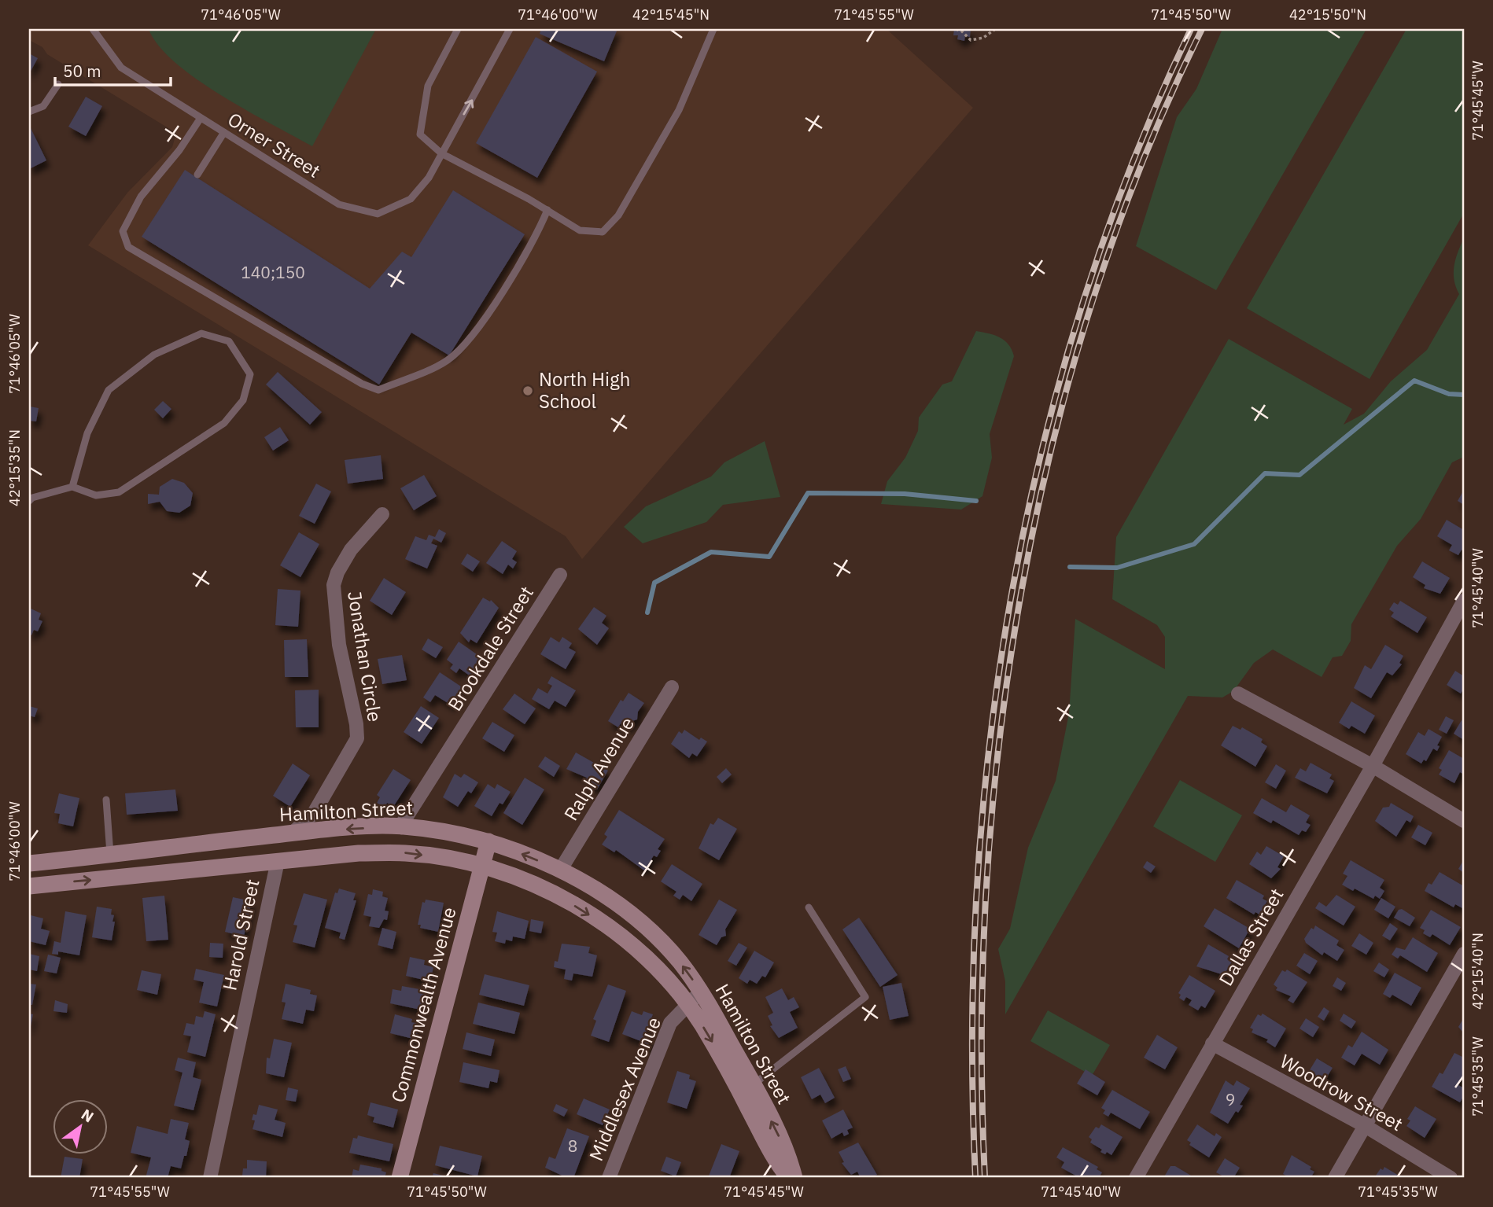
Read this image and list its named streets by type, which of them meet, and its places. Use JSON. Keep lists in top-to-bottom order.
{
  "streets": {
    "main road": ["Hamilton Street", "Commonwealth Avenue"],
    "street": [
      "Brookdale Street",
      "Jonathan Circle",
      "Ralph Avenue",
      "Harold Street",
      "Dallas Street",
      "Middlesex Avenue",
      "Woodrow Street"
    ],
    "lane": ["Orner Street"]
  },
  "crossings": [
    ["Brookdale Street", "Hamilton Street"],
    ["Jonathan Circle", "Hamilton Street"],
    ["Ralph Avenue", "Hamilton Street"],
    ["Hamilton Street", "Harold Street"],
    ["Hamilton Street", "Commonwealth Avenue"],
    ["Hamilton Street", "Middlesex Avenue"],
    ["Dallas Street", "Woodrow Street"]
  ],
  "places": ["North High School"],
  "house_numbers": ["140;150", "9", "8"],
  "scale_bar": "50 m",
  "north": "top right",
  "coordinates": [
    "71°46'05\"W",
    "71°46'00\"W",
    "42°15'45\"N",
    "71°45'55\"W",
    "71°45'50\"W",
    "42°15'50\"N",
    "71°45'45\"W",
    "42°15'35\"N",
    "71°45'40\"W",
    "42°15'40\"N",
    "71°45'35\"W"
  ]
}
